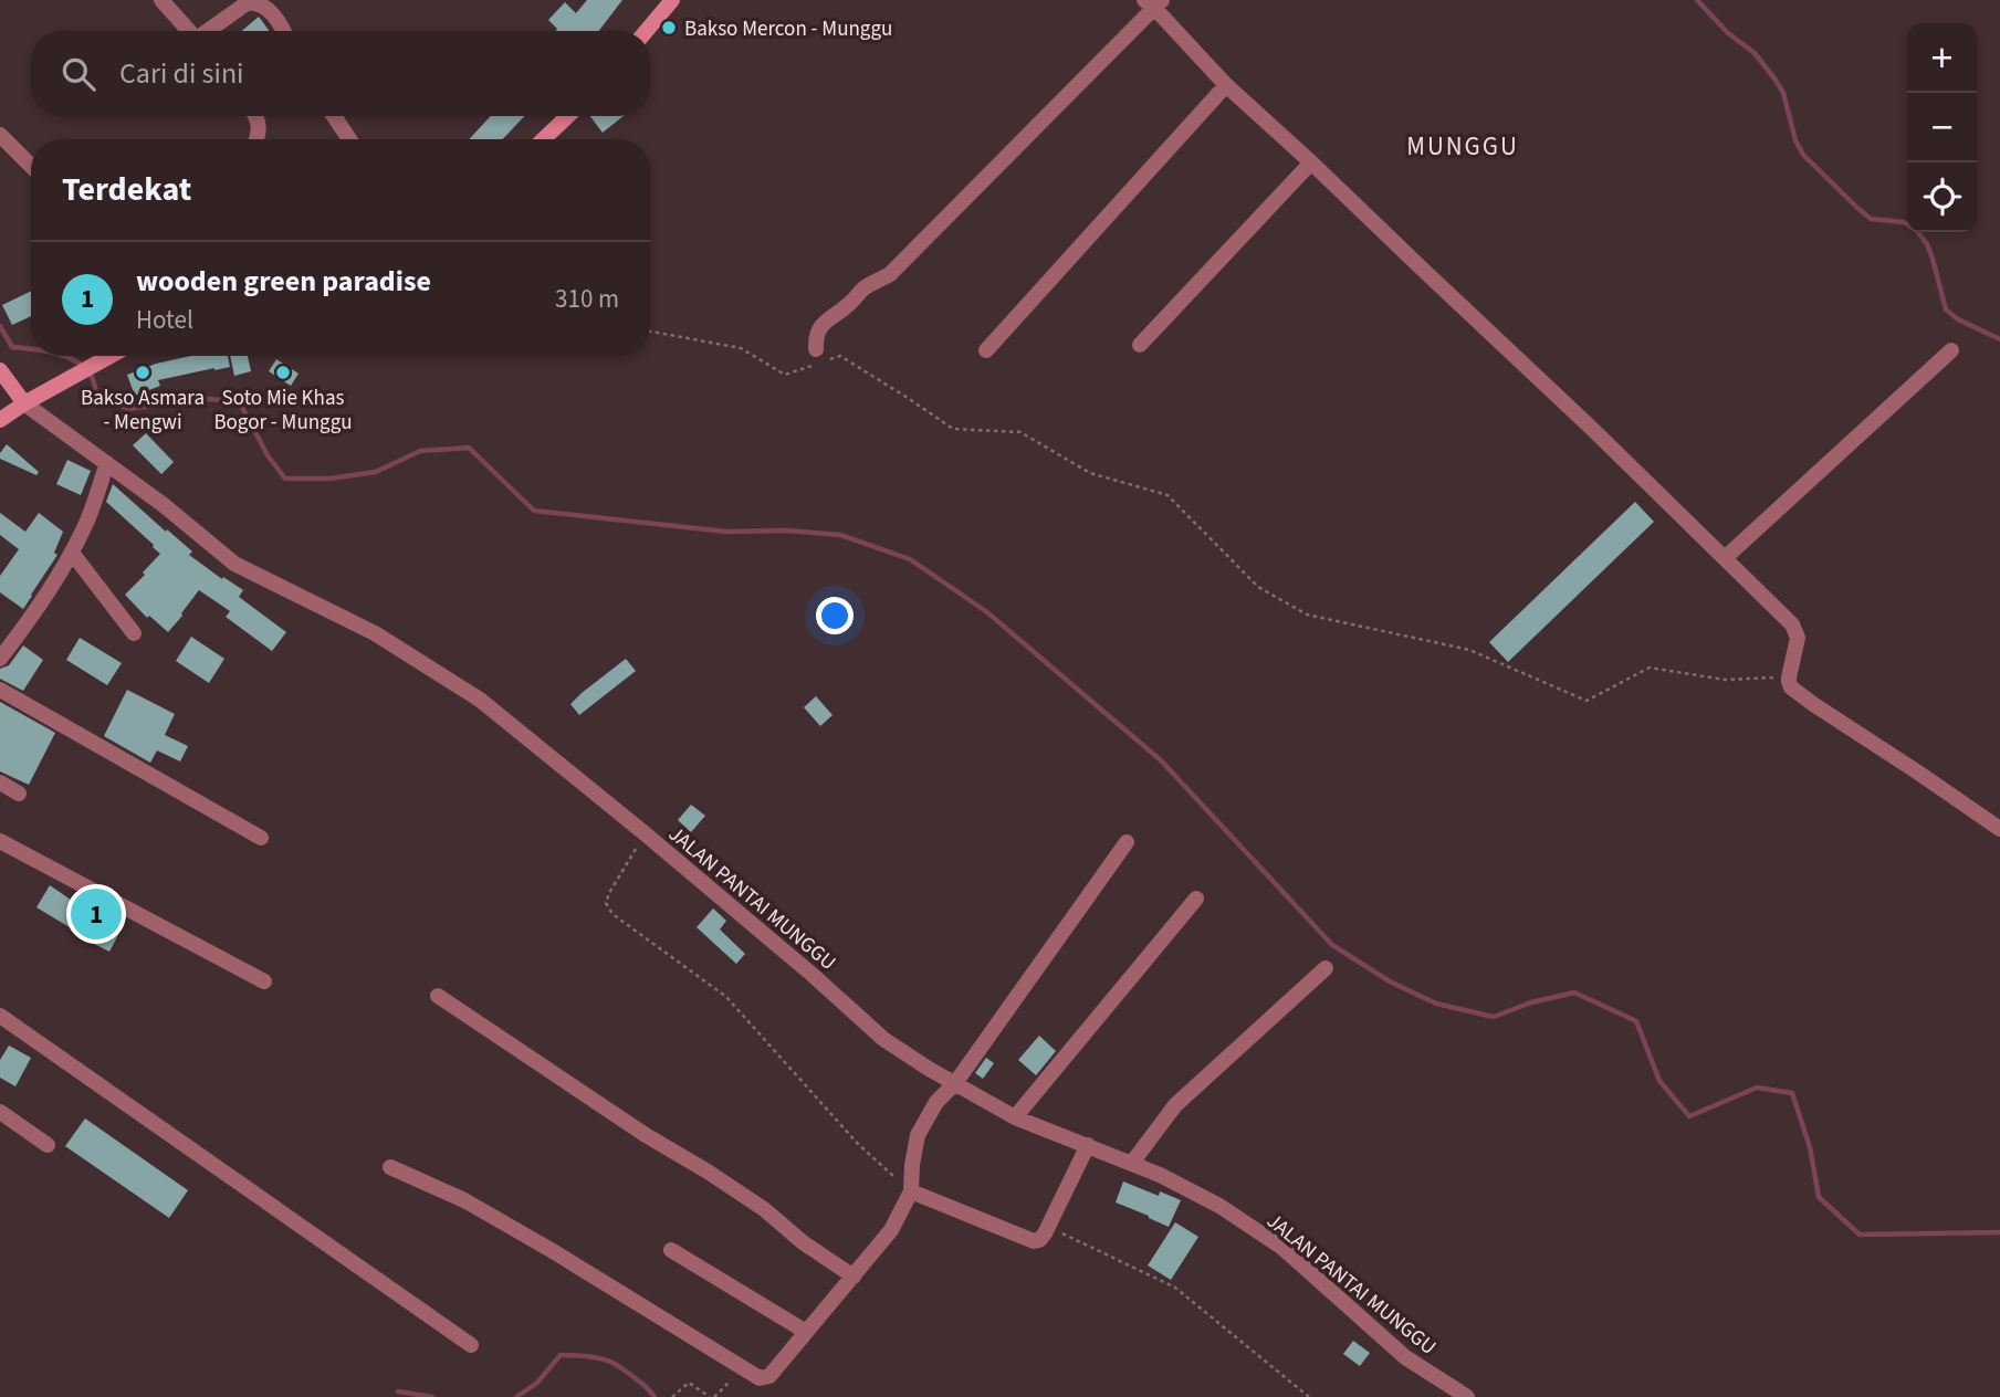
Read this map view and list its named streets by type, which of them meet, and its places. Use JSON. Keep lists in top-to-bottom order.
{
  "streets": {
    "street": ["JALAN PANTAI MUNGGU"]
  },
  "districts": ["MUNGGU"],
  "places": ["Bakso Mercon - Munggu", "Bakso Asmara - Mengwi", "Soto Mie Khas Bogor - Munggu"],
  "page": {
    "map_buttons": ["+", "−"],
    "search": "Cari di sini",
    "heading": "Terdekat",
    "list": [
      {
        "mark": "1",
        "name": "wooden green paradise",
        "note": "Hotel",
        "value": "310 m"
      }
    ],
    "pins": "1"
  }
}
